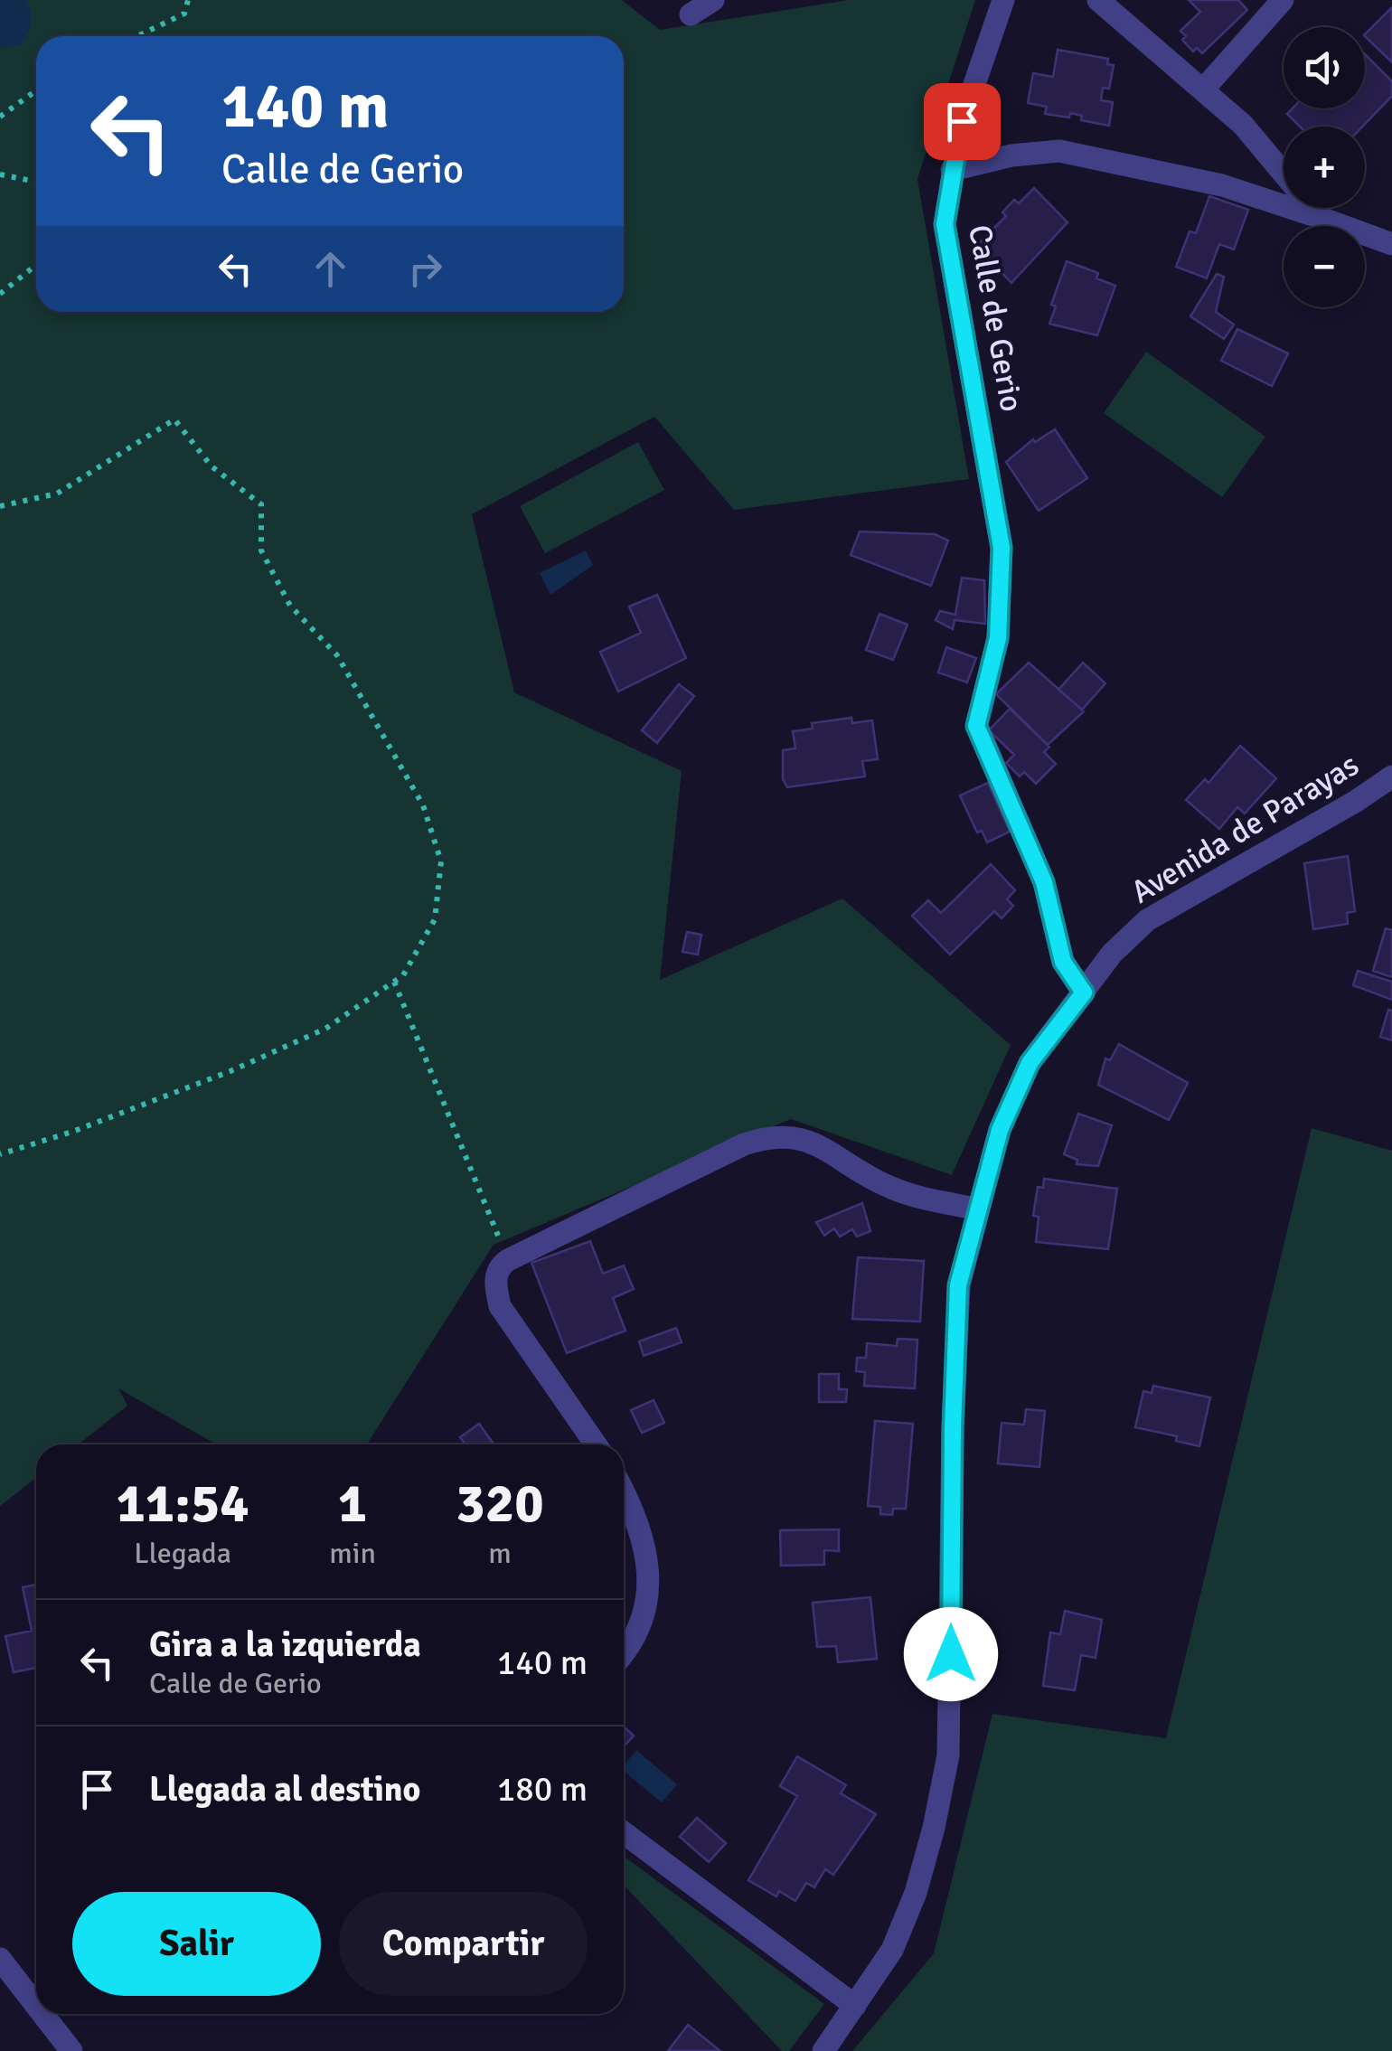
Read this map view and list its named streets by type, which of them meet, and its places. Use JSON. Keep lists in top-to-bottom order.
{
  "streets": {
    "street": ["Calle de Gerio", "Avenida de Parayas"]
  },
  "crossings": [
    ["Calle de Gerio", "Avenida de Parayas"]
  ],
  "page": {
    "map_buttons": ["+", "−"],
    "turn": ["140 m", "Calle de Gerio"],
    "eta": [
      "11:54",
      "Llegada",
      "1",
      "min",
      "320",
      "m"
    ],
    "list": [
      {
        "name": "Gira a la izquierda",
        "note": "Calle de Gerio",
        "value": "140 m"
      },
      {
        "name": "Llegada al destino",
        "value": "180 m"
      }
    ],
    "buttons": ["Salir", "Compartir"]
  }
}
